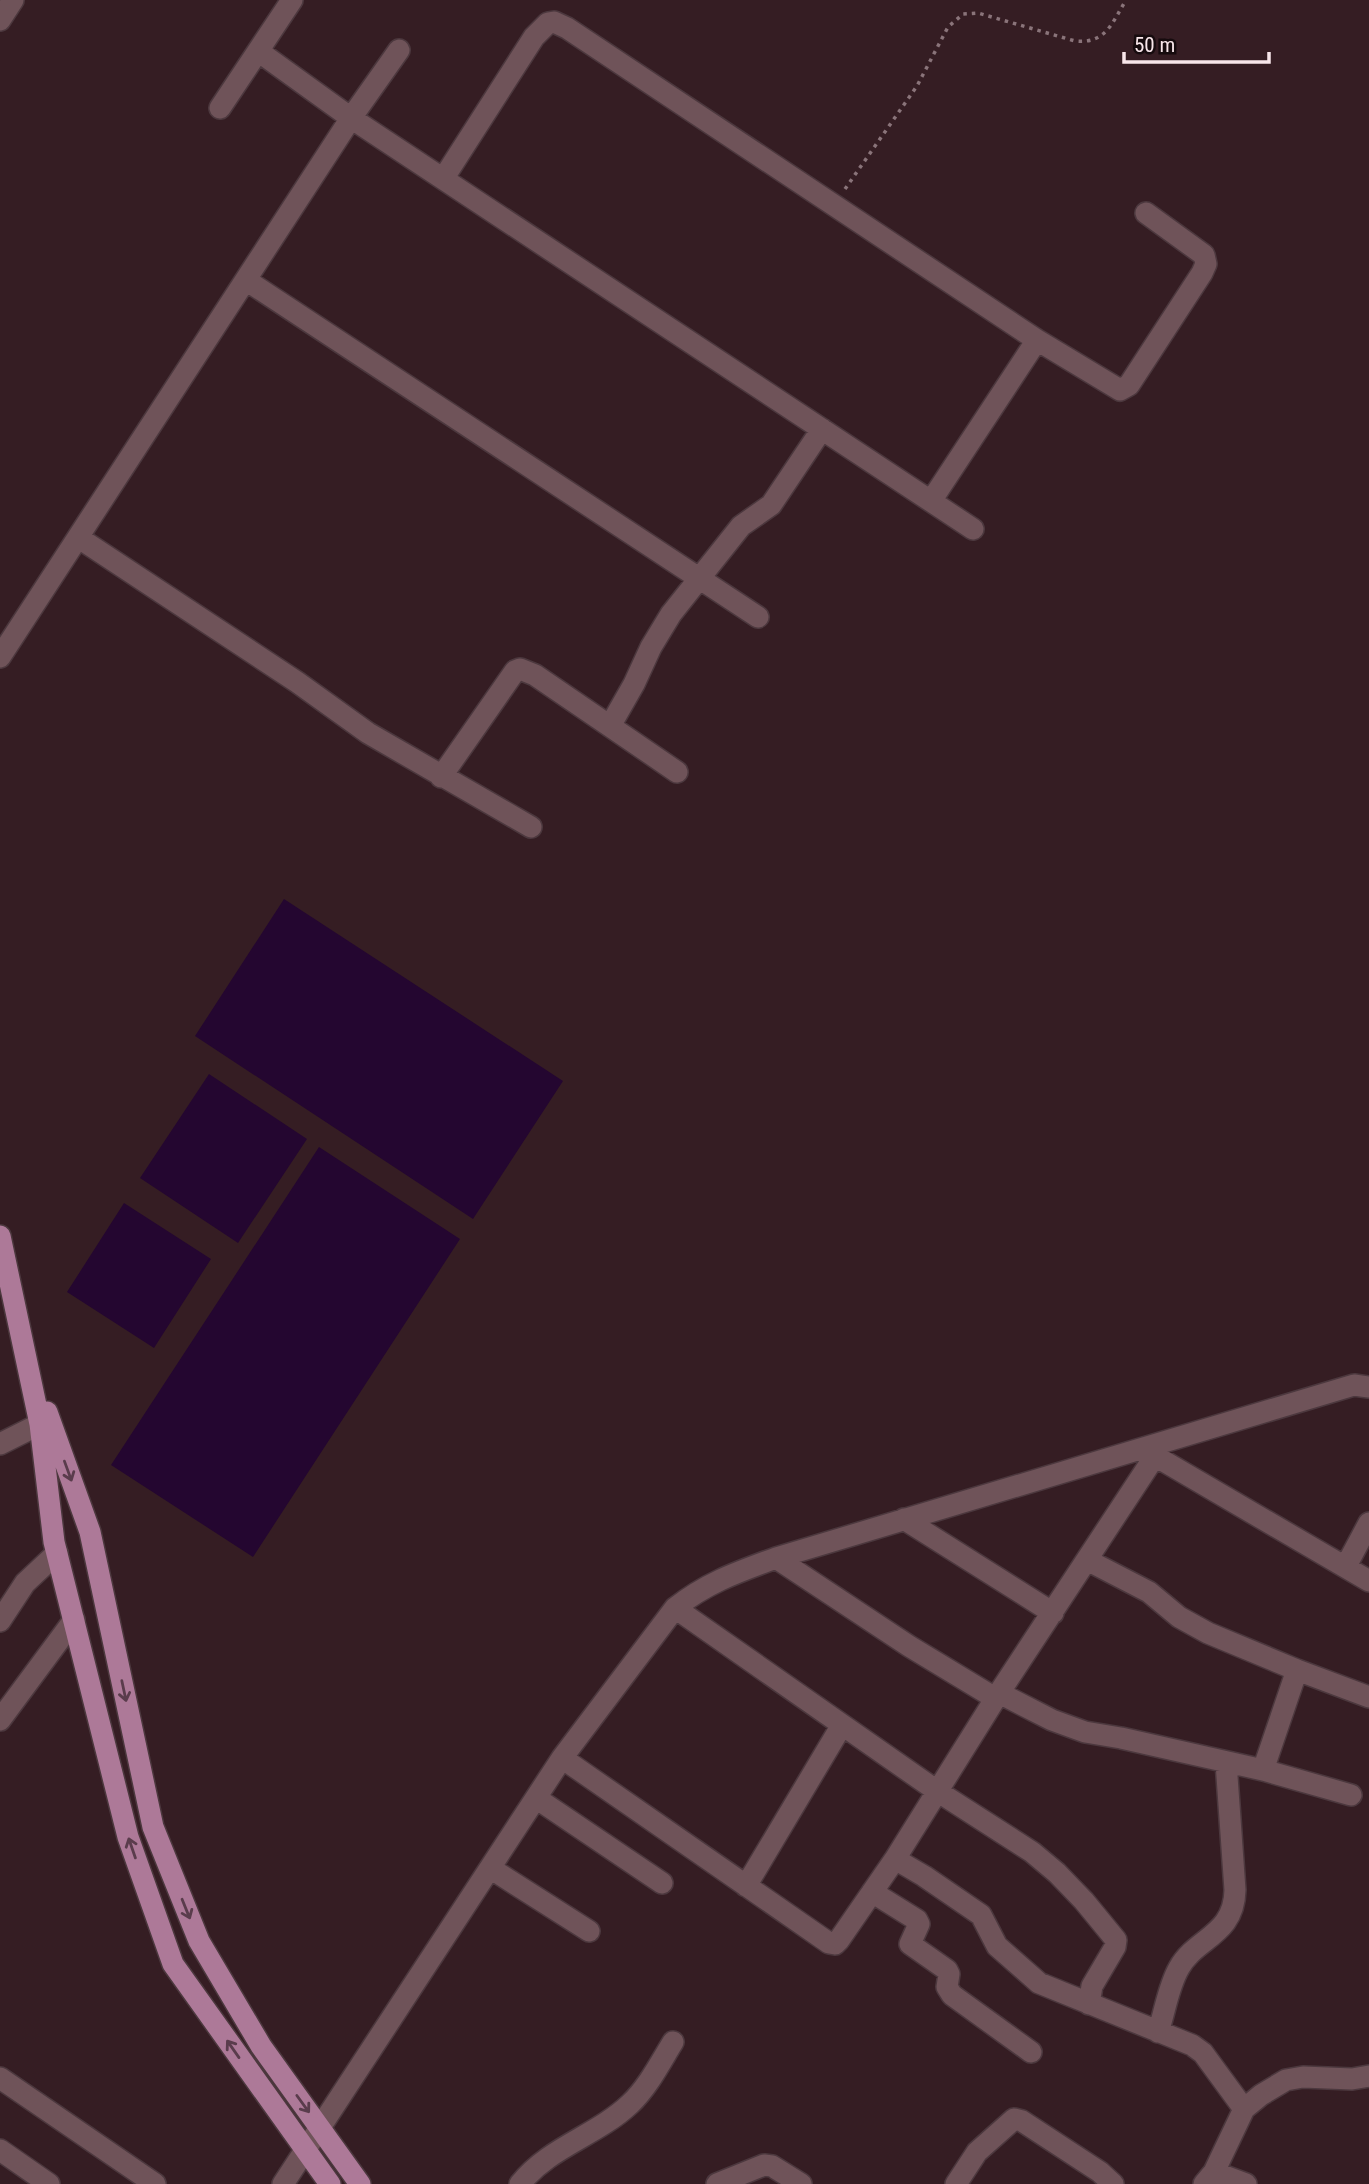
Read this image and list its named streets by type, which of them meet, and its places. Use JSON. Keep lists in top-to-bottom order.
{
  "scale_bar": "50 m"
}
